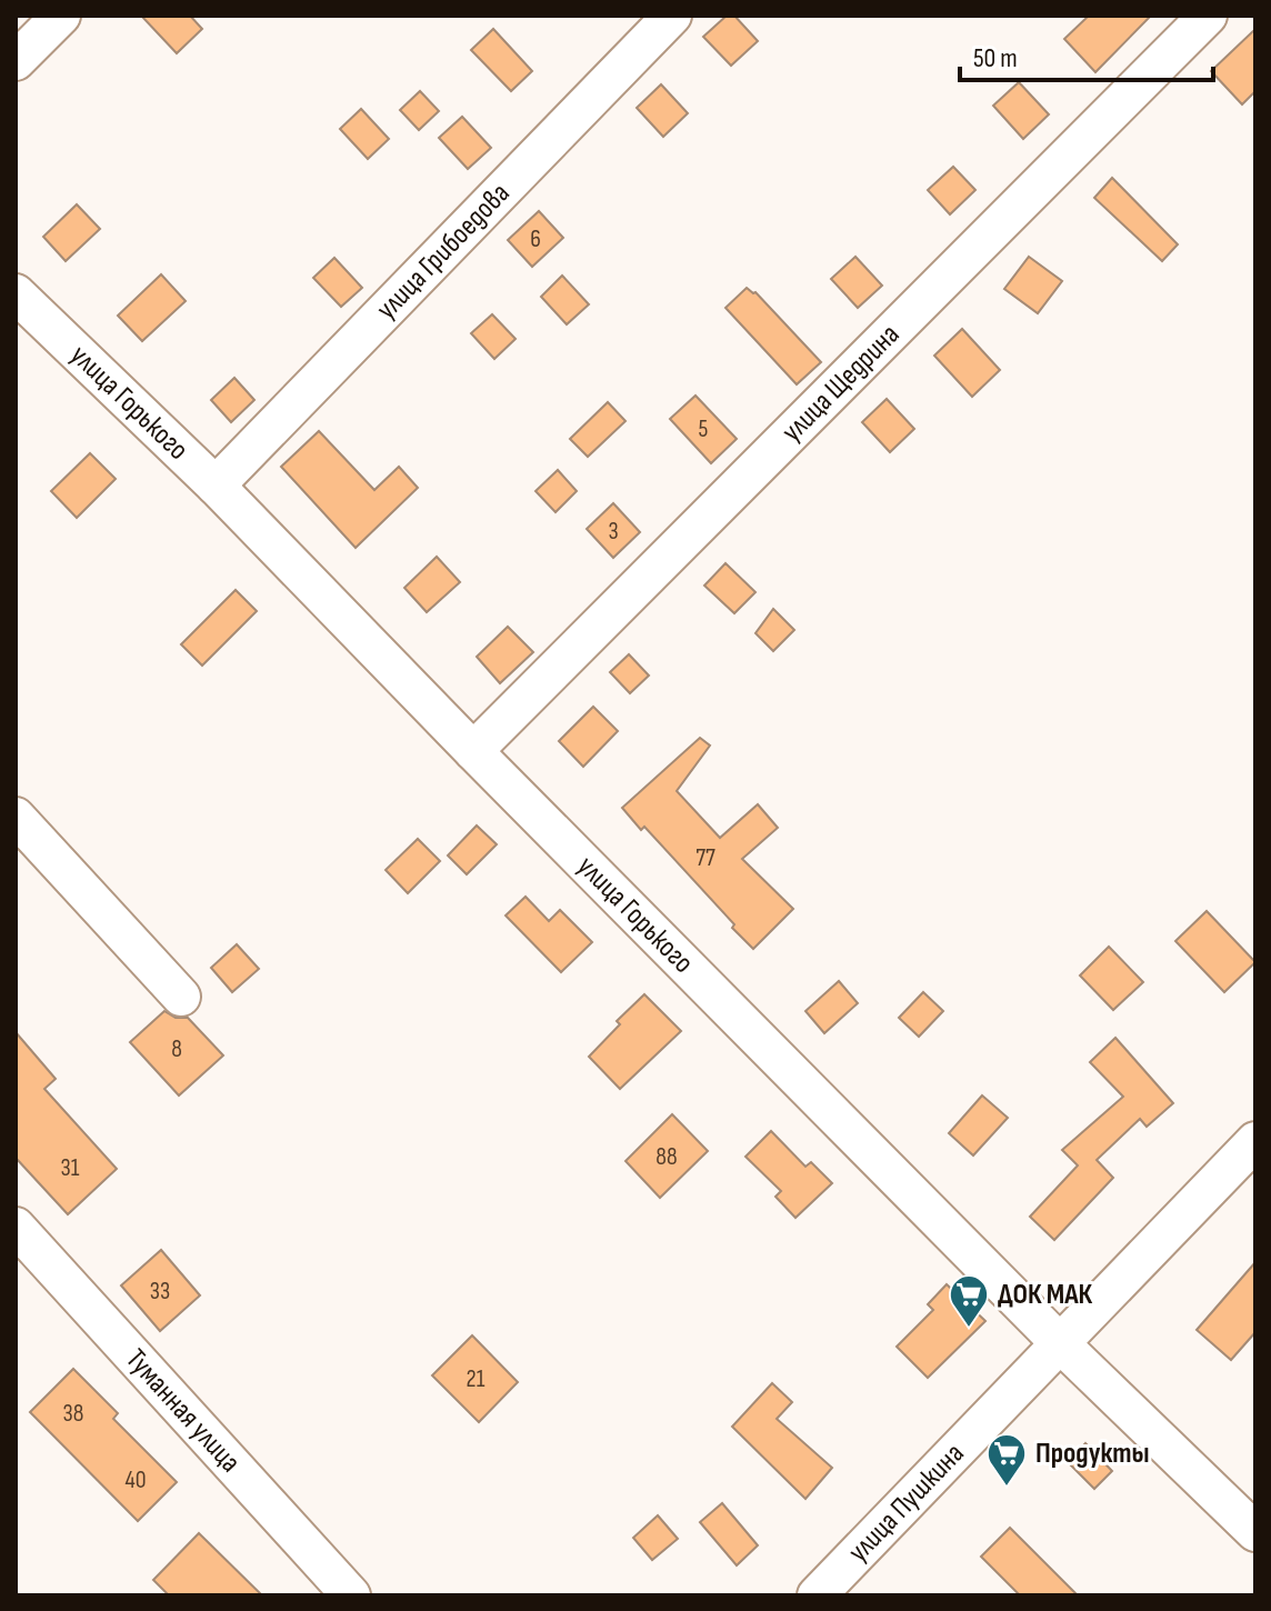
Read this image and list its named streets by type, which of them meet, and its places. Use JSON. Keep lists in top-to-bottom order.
{
  "streets": {
    "street": [
      "улица Грибоедова",
      "улица Щедрина",
      "улица Горького",
      "Туманная улица",
      "улица Пушкина"
    ]
  },
  "crossings": [
    ["улица Грибоедова", "улица Горького"],
    ["улица Щедрина", "улица Горького"],
    ["улица Горького", "улица Пушкина"]
  ],
  "places": {
    "supermarket": ["ДОК МАК", "Продукты"]
  },
  "house_numbers": [
    "6",
    "5",
    "3",
    "77",
    "8",
    "88",
    "31",
    "33",
    "21",
    "38",
    "40"
  ],
  "scale_bar": "50 m"
}
